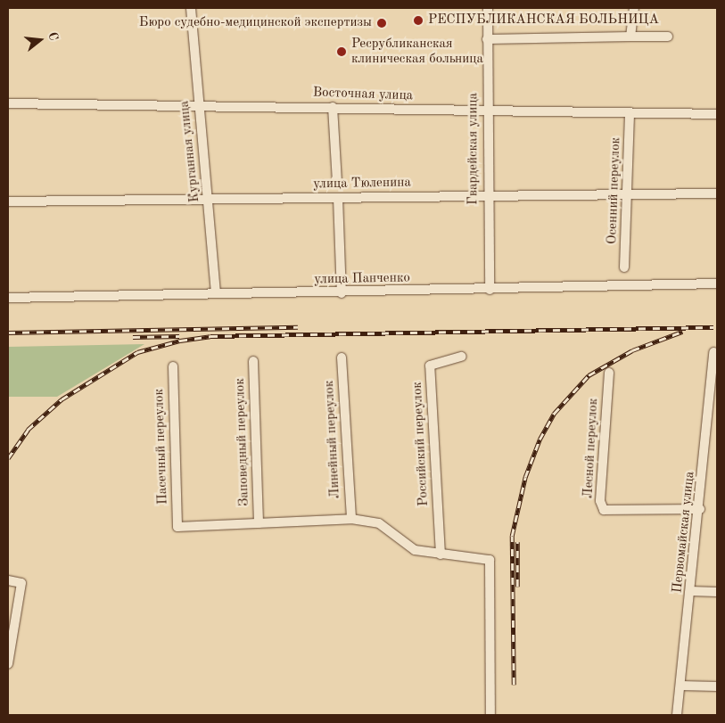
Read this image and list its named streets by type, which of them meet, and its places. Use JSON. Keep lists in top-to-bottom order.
{
  "streets": {
    "street": [
      "Восточная улица",
      "Гвардейская улица",
      "Курганная улица",
      "улица Тюленина",
      "Осенний переулок",
      "улица Панченко",
      "Линейный переулок",
      "Заповедный переулок",
      "Российский переулок",
      "Пасечный переулок",
      "Лесной переулок",
      "Первомайская улица"
    ]
  },
  "crossings": [
    ["Восточная улица", "Гвардейская улица"],
    ["Восточная улица", "Курганная улица"],
    ["Восточная улица", "Осенний переулок"],
    ["Гвардейская улица", "улица Тюленина"],
    ["Гвардейская улица", "улица Панченко"],
    ["Курганная улица", "улица Тюленина"],
    ["Курганная улица", "улица Панченко"],
    ["улица Тюленина", "Осенний переулок"],
    ["Заповедный переулок", "Пасечный переулок"],
    ["Лесной переулок", "Первомайская улица"]
  ],
  "places": ["РЕСПУБЛИКАНСКАЯ БОЛЬНИЦА", "Бюро судебно-медицинской экспертизы", "Ресрубликанская клиническая больница"],
  "north": "right"
}
